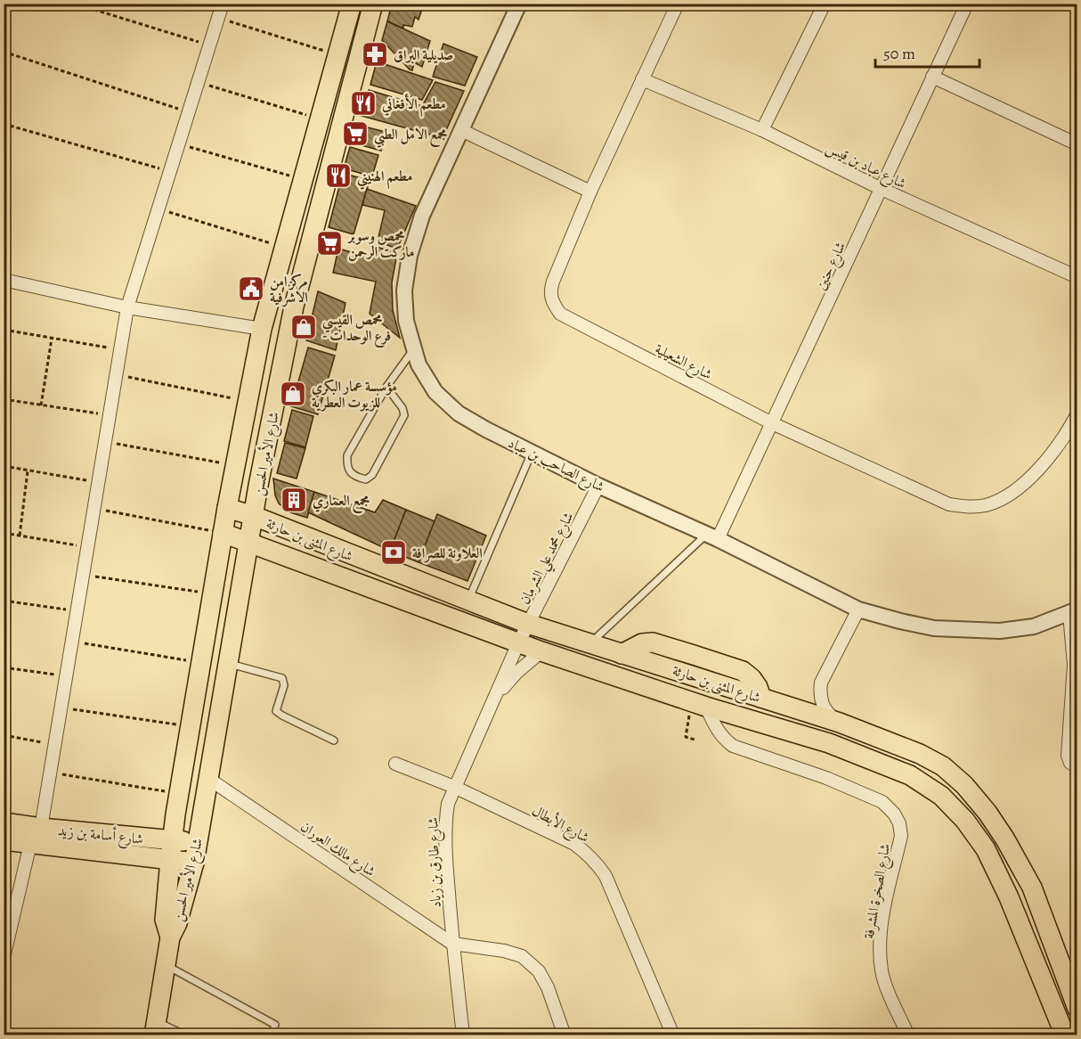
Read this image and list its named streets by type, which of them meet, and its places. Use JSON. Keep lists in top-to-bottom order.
{
  "streets": {
    "main road": ["شارع الأمير الحسن", "شارع المثنى بن حارثة", "شارع أسامة بن زيد"],
    "street": [
      "شارع عباد بن قيس",
      "شارع حنين",
      "شارع الشعيلية",
      "شارع الصاحب بن عباد",
      "شارع محمد علي الشرمان",
      "شارع الأبطال",
      "شارع مالك العوران",
      "شارع طارق بن زياد",
      "شارع الصخرة المشرفة"
    ]
  },
  "crossings": [
    ["شارع عباد بن قيس", "شارع حنين"],
    ["شارع عباد بن قيس", "شارع الشعيلية"],
    ["شارع حنين", "شارع الشعيلية"],
    ["شارع حنين", "شارع الصاحب بن عباد"],
    ["شارع الأمير الحسن", "شارع المثنى بن حارثة"],
    ["شارع الأمير الحسن", "شارع أسامة بن زيد"],
    ["شارع الأمير الحسن", "شارع مالك العوران"],
    ["شارع الصاحب بن عباد", "شارع محمد علي الشرمان"],
    ["شارع المثنى بن حارثة", "شارع محمد علي الشرمان"],
    ["شارع المثنى بن حارثة", "شارع طارق بن زياد"],
    ["شارع المثنى بن حارثة", "شارع الصخرة المشرفة"],
    ["شارع محمد علي الشرمان", "شارع طارق بن زياد"],
    ["شارع الأبطال", "شارع طارق بن زياد"],
    ["شارع مالك العوران", "شارع طارق بن زياد"]
  ],
  "places": {
    "pharmacy": ["صديلية البراق"],
    "restaurant": ["مطعم الأفغاني", "مطعم الهنيني"],
    "supermarket": ["مجمع الامل الطبي", "محمص وسوبر ماركت الرحمن"],
    "public building": ["مركز امن الاشرفية"],
    "shop": ["محمص القيسي - فرع الوحدات", "مؤسسة عمار البكري للزيوت العطرية"],
    "building": ["مجمع العماري"],
    "bank": ["العلاونة للصرافة"]
  },
  "scale_bar": "50 m"
}
